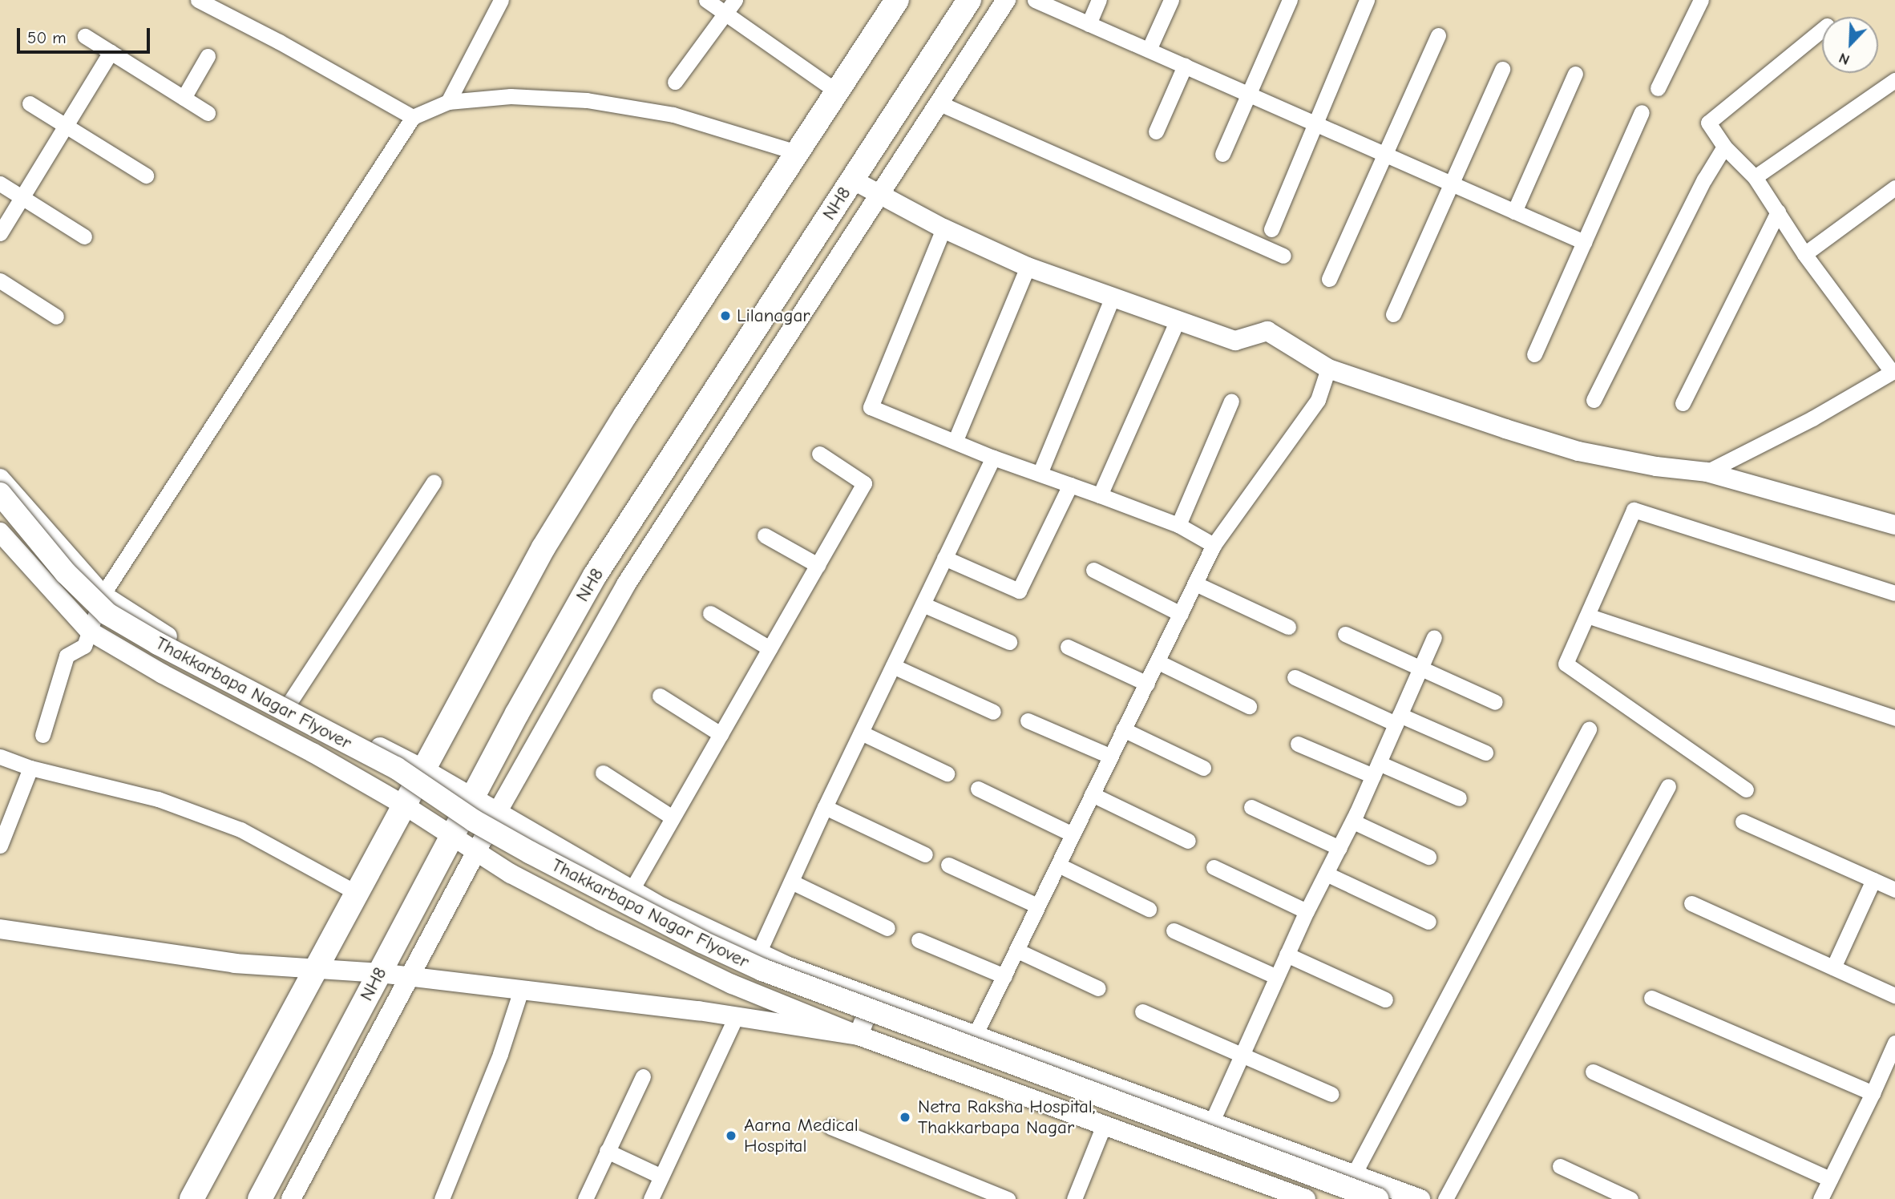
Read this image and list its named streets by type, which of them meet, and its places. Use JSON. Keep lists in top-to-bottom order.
{
  "streets": {
    "main road": ["NH8", "Thakkarbapa Nagar Flyover"]
  },
  "places": ["Lilanagar", "Netra Raksha Hospital, Thakkarbapa Nagar", "Aarna Medical Hospital"],
  "scale_bar": "50 m",
  "north": "bottom left"
}
